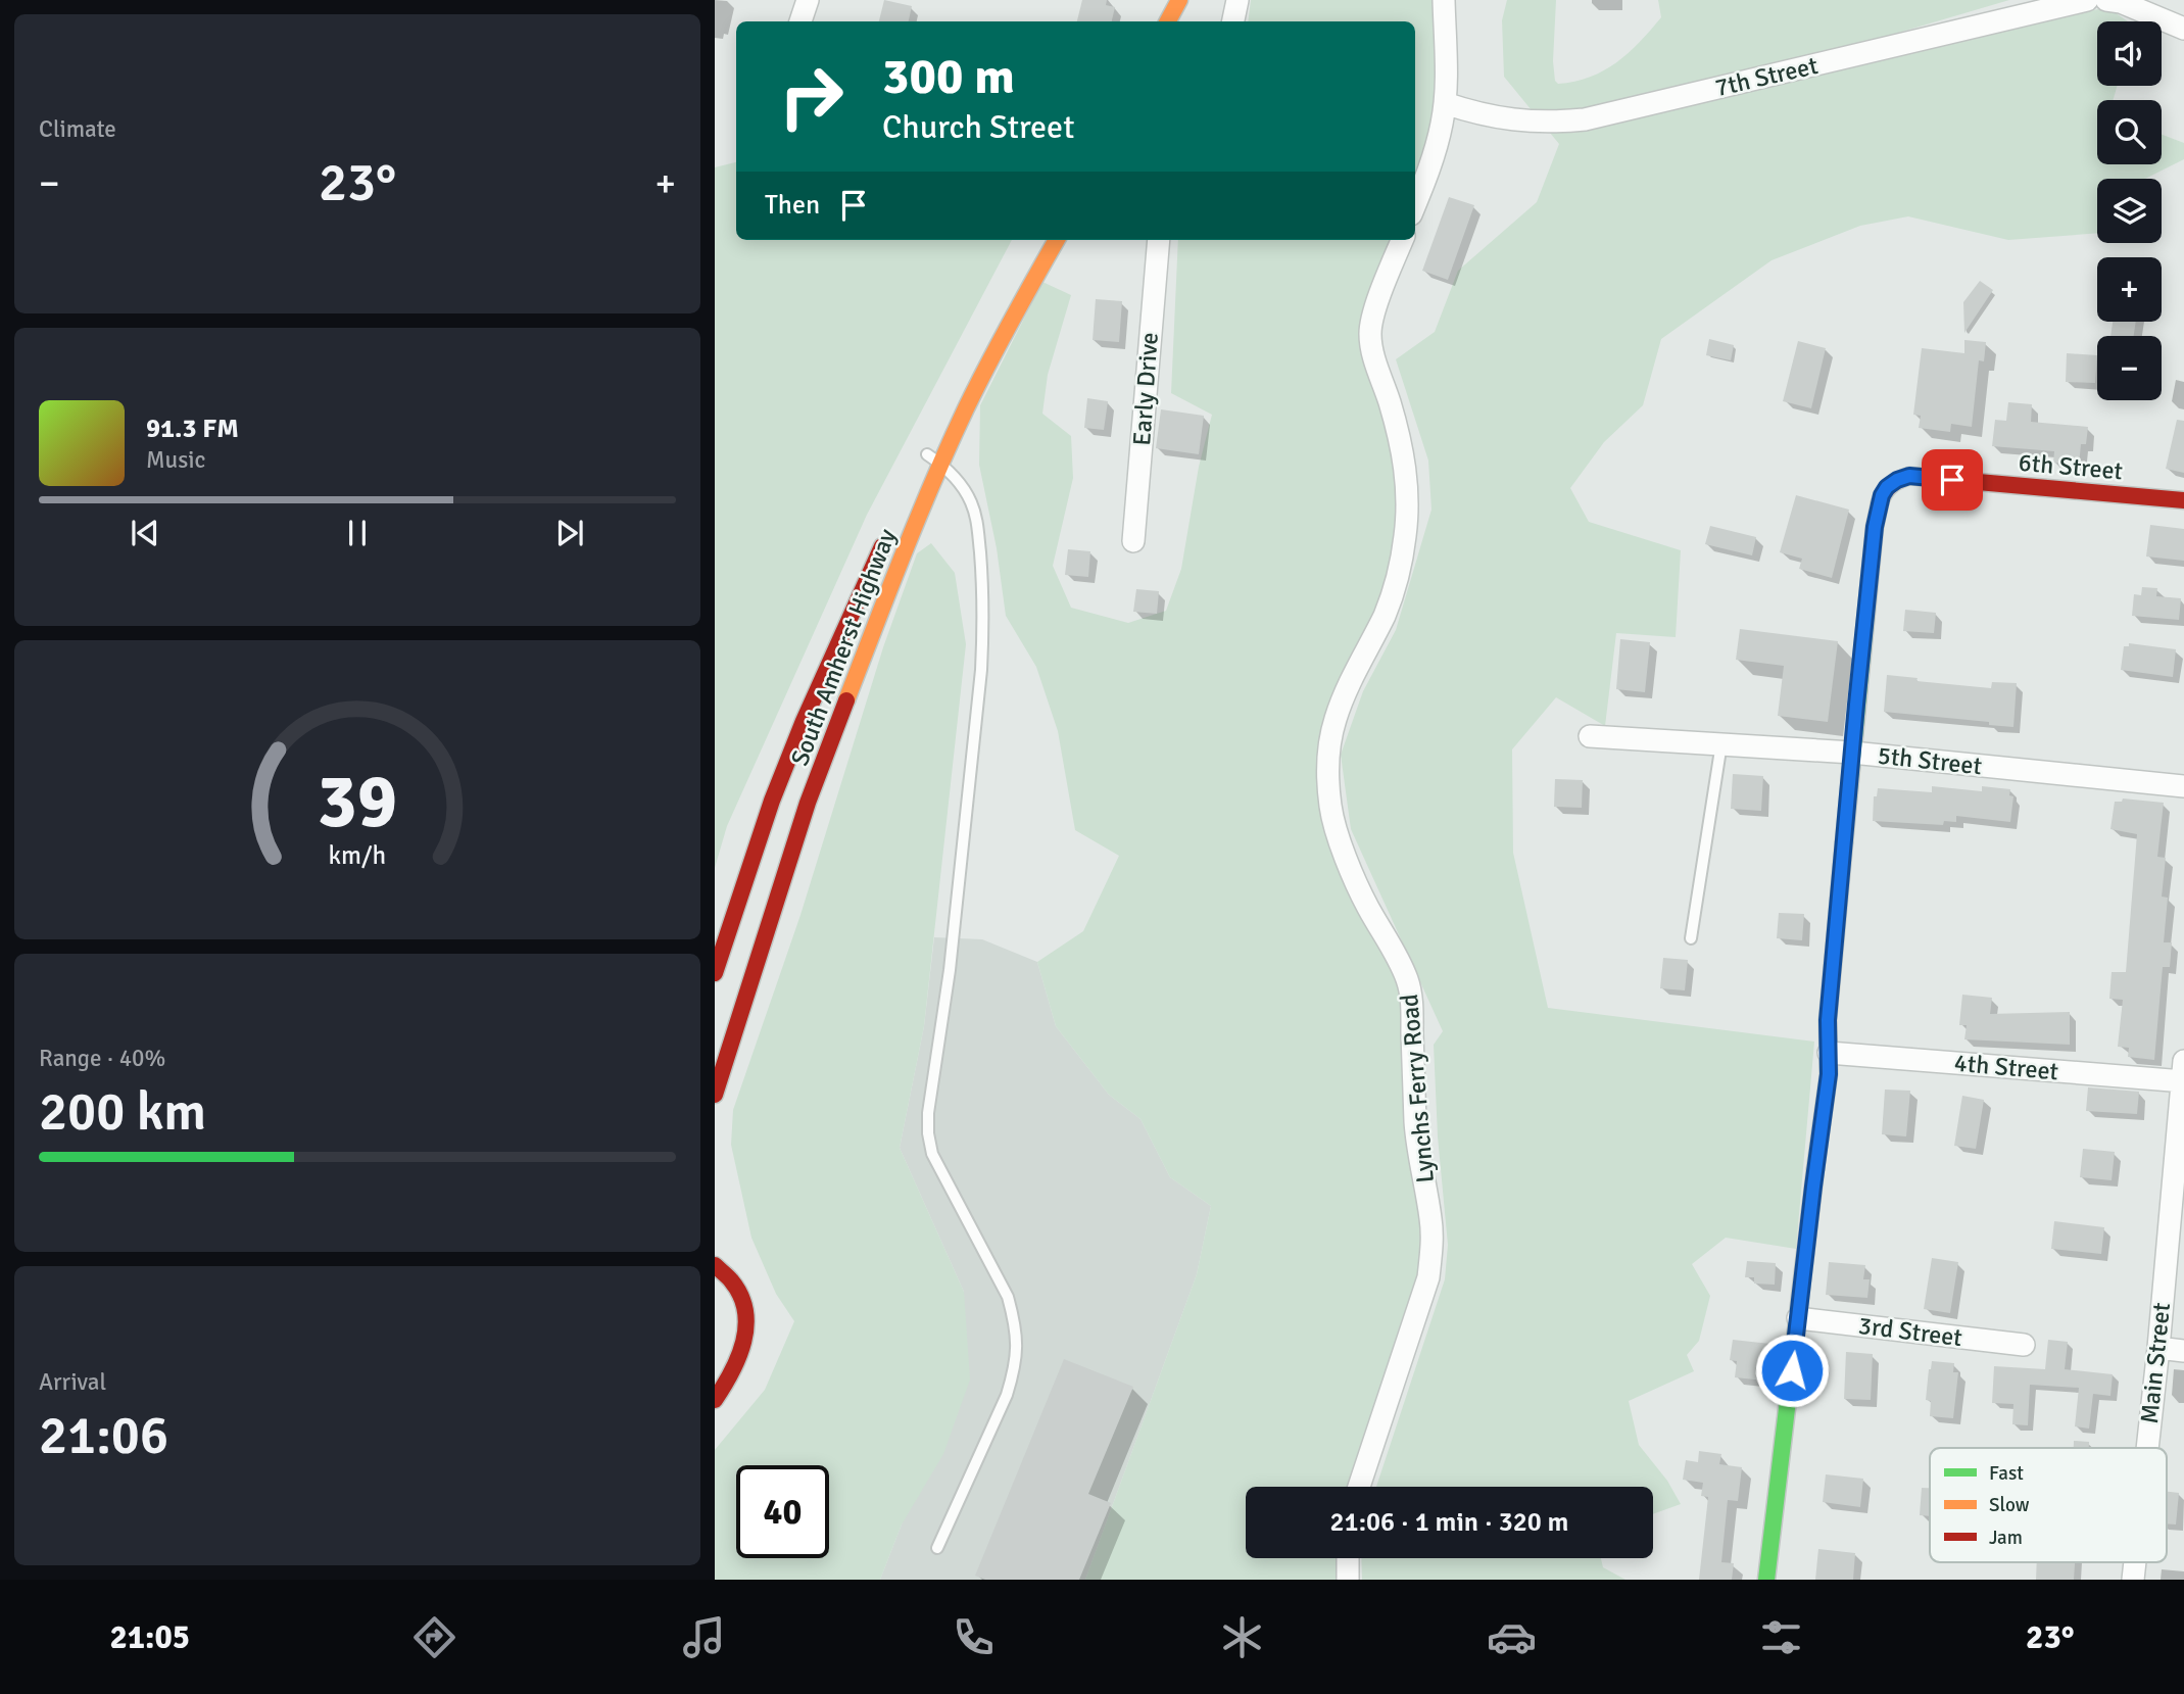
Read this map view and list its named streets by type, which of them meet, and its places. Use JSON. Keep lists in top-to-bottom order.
{
  "streets": {
    "street": [
      "7th Street",
      "Early Drive",
      "6th Street",
      "South Amherst Highway",
      "5th Street",
      "4th Street",
      "Lynchs Ferry Road",
      "3rd Street",
      "Main Street"
    ]
  },
  "crossings": [
    ["6th Street", "5th Street"],
    ["6th Street", "4th Street"],
    ["6th Street", "3rd Street"],
    ["4th Street", "Main Street"]
  ],
  "legend": ["Fast", "Slow", "Jam"],
  "page": {
    "tile": [
      "Climate",
      ["Range · 40%", "200 km"],
      ["Arrival", "21:06"]
    ],
    "map_buttons": ["+", "−"],
    "turn": ["300 m", "Church Street"],
    "heat": ["−", "23°", "+"],
    "then": "Then",
    "song": ["91.3 FM", "Music"],
    "limit": "40",
    "trip": "21:06 · 1 min · 320 m",
    "tabs": ["21:05", "23°"],
    "gauge": ["39", "km/h"]
  }
}
